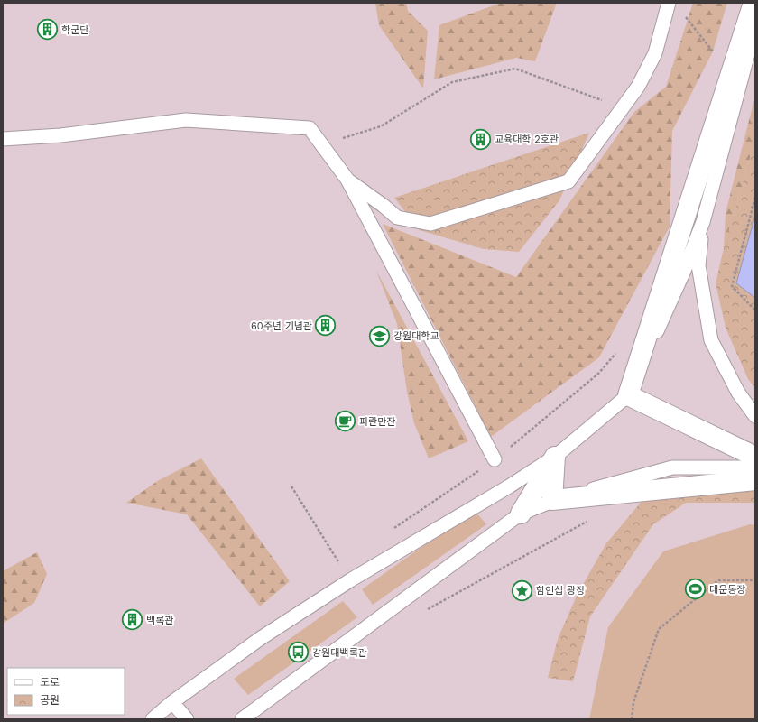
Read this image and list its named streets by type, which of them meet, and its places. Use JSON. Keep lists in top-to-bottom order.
{
  "places": {
    "building": [
      "학군단",
      "교육대학 2호관",
      "60주년 기념관",
      "백록관"
    ],
    "school or university": ["강원대학교"],
    "cafe": ["파란만잔"],
    "sports": ["대운동장"],
    "place": ["함인섭 광장"],
    "bus stop": ["강원대백록관"]
  },
  "legend": ["도로", "공원"]
}
